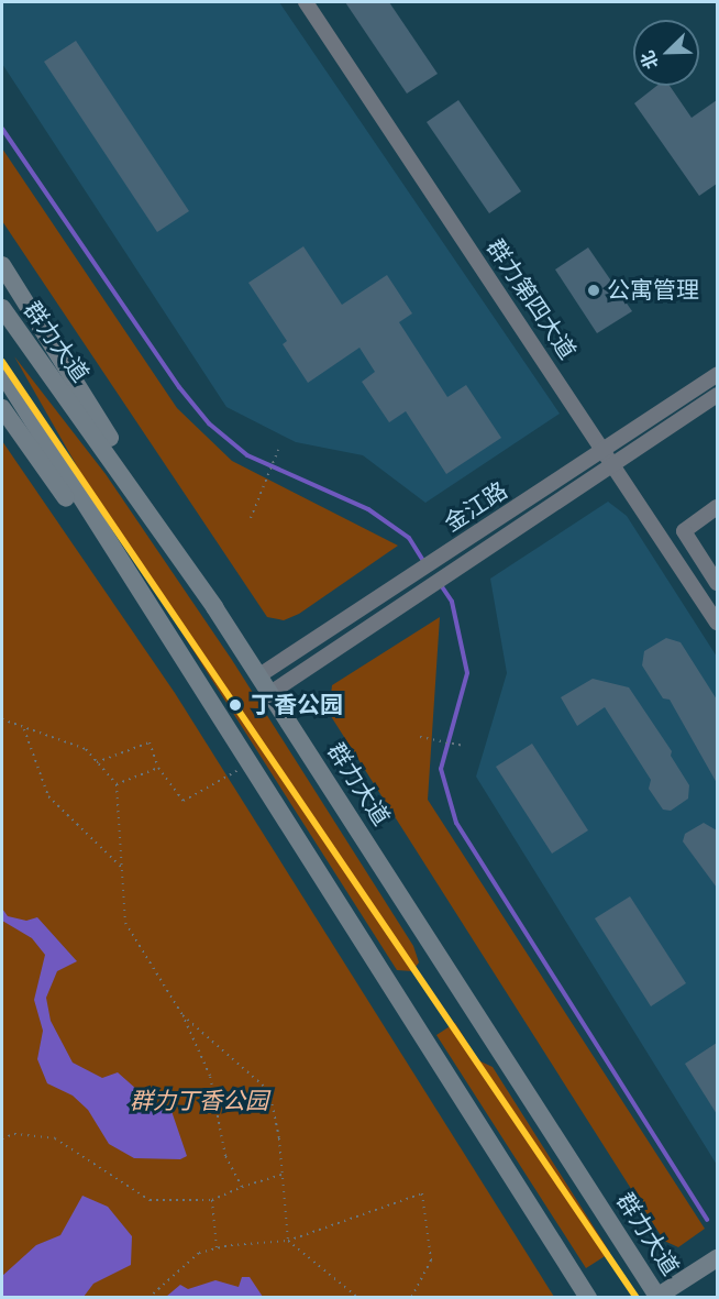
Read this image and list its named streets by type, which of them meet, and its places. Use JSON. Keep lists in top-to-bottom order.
{
  "streets": {
    "main road": ["群力大道"],
    "street": ["群力第四大道", "金江路"]
  },
  "crossings": [
    ["群力第四大道", "金江路"],
    ["群力大道", "金江路"]
  ],
  "parks": ["群力丁香公园"],
  "places": ["公寓管理", "丁香公园"],
  "north": "bottom left"
}
